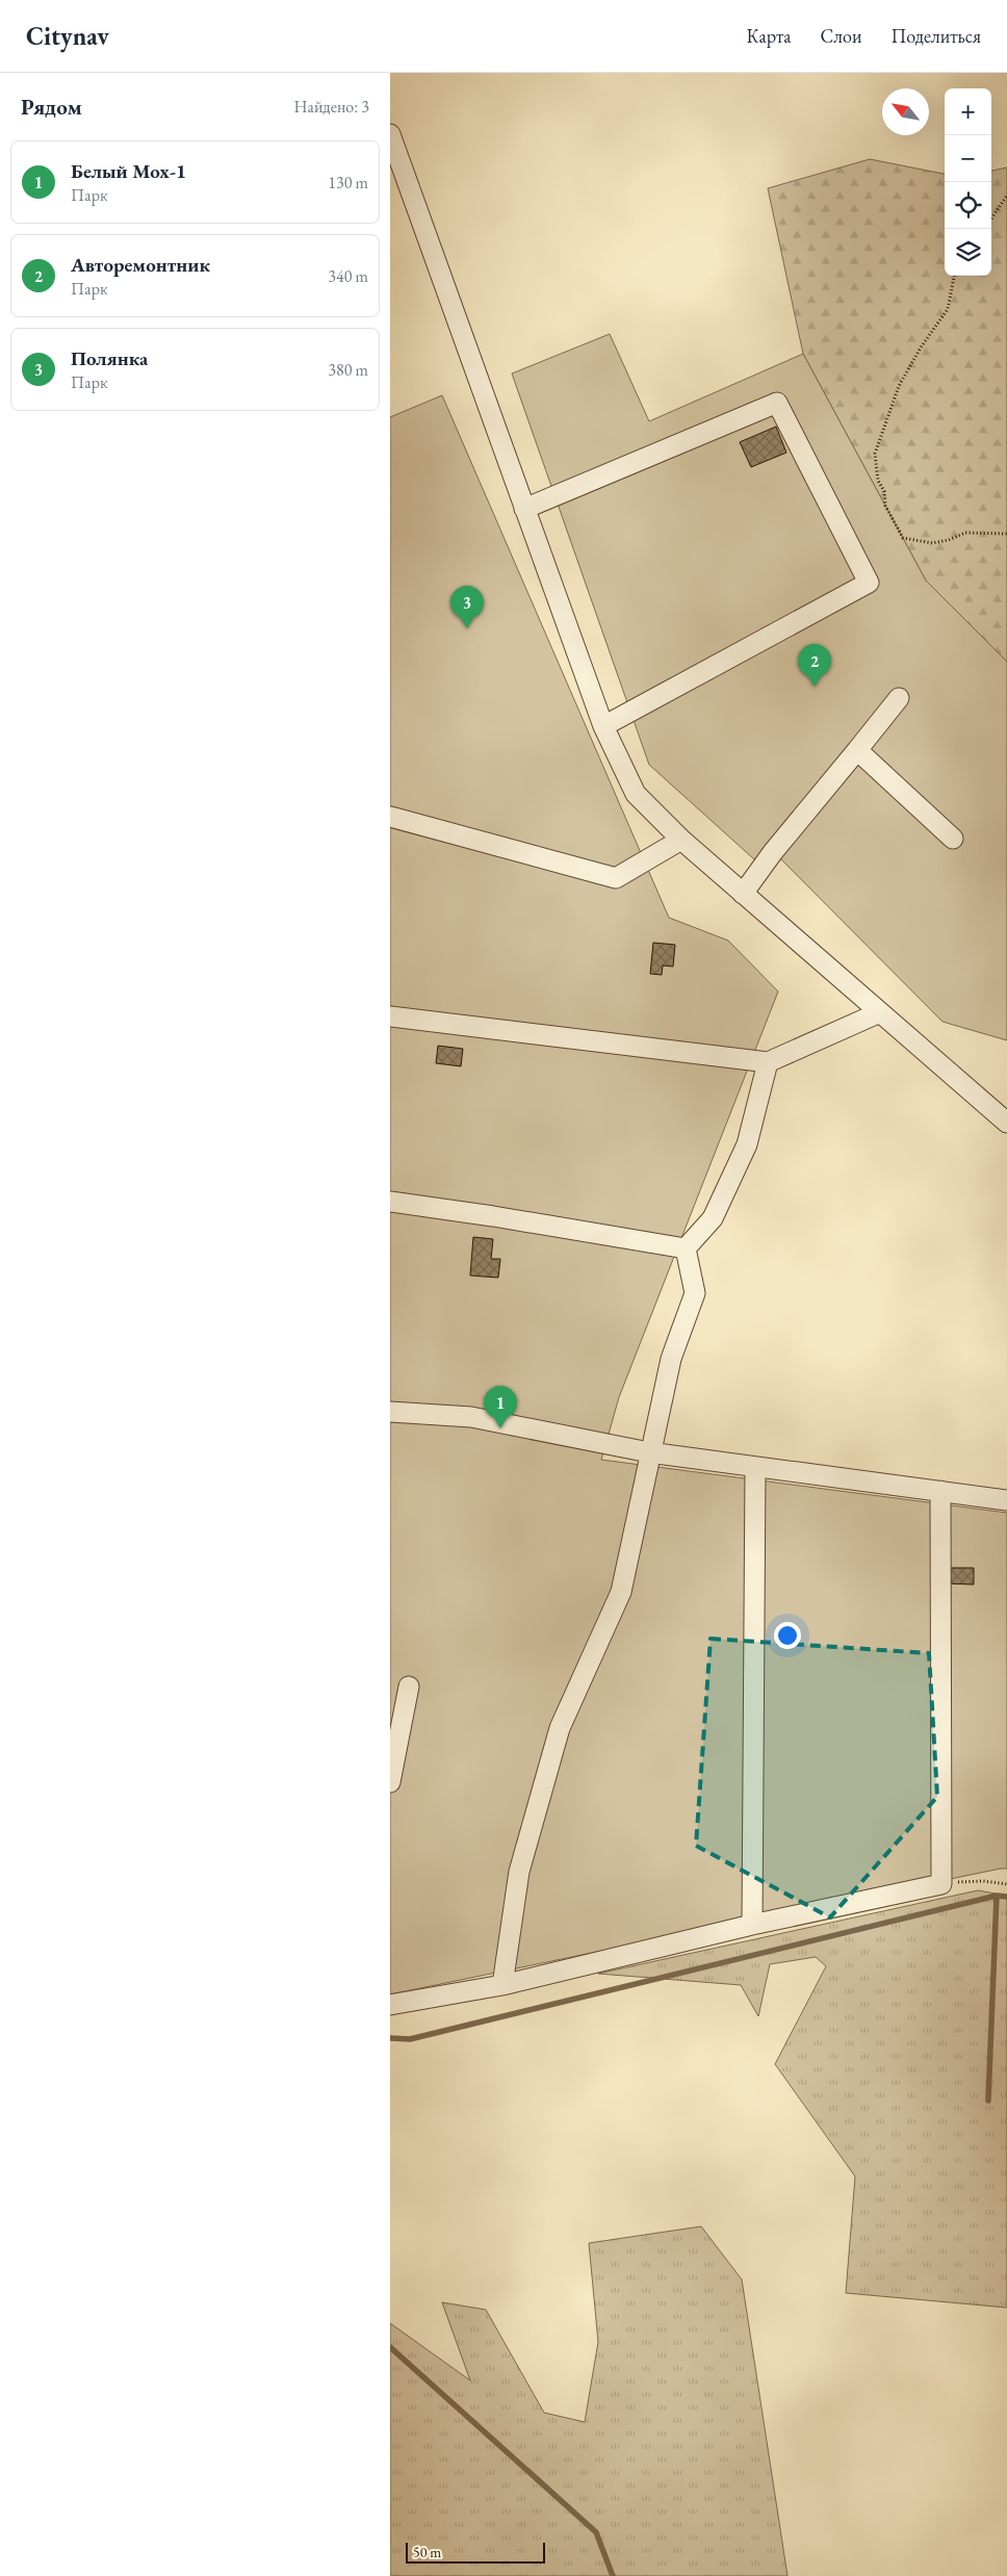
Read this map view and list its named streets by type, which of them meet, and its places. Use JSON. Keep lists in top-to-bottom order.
{
  "scale_bar": "50 m",
  "north": "top left",
  "page": {
    "header": "Citynav",
    "nav": ["Карта", "Слои", "Поделиться"],
    "heading": ["Рядом", "Найдено: 3"],
    "map_buttons": ["+", "−"],
    "list": [
      {
        "mark": "1",
        "name": "Белый Мох-1",
        "note": "Парк",
        "value": "130 m"
      },
      {
        "mark": "2",
        "name": "Авторемонтник",
        "note": "Парк",
        "value": "340 m"
      },
      {
        "mark": "3",
        "name": "Полянка",
        "note": "Парк",
        "value": "380 m"
      }
    ],
    "pins": ["3", "2", "1"],
    "scale": "50 m"
  }
}
